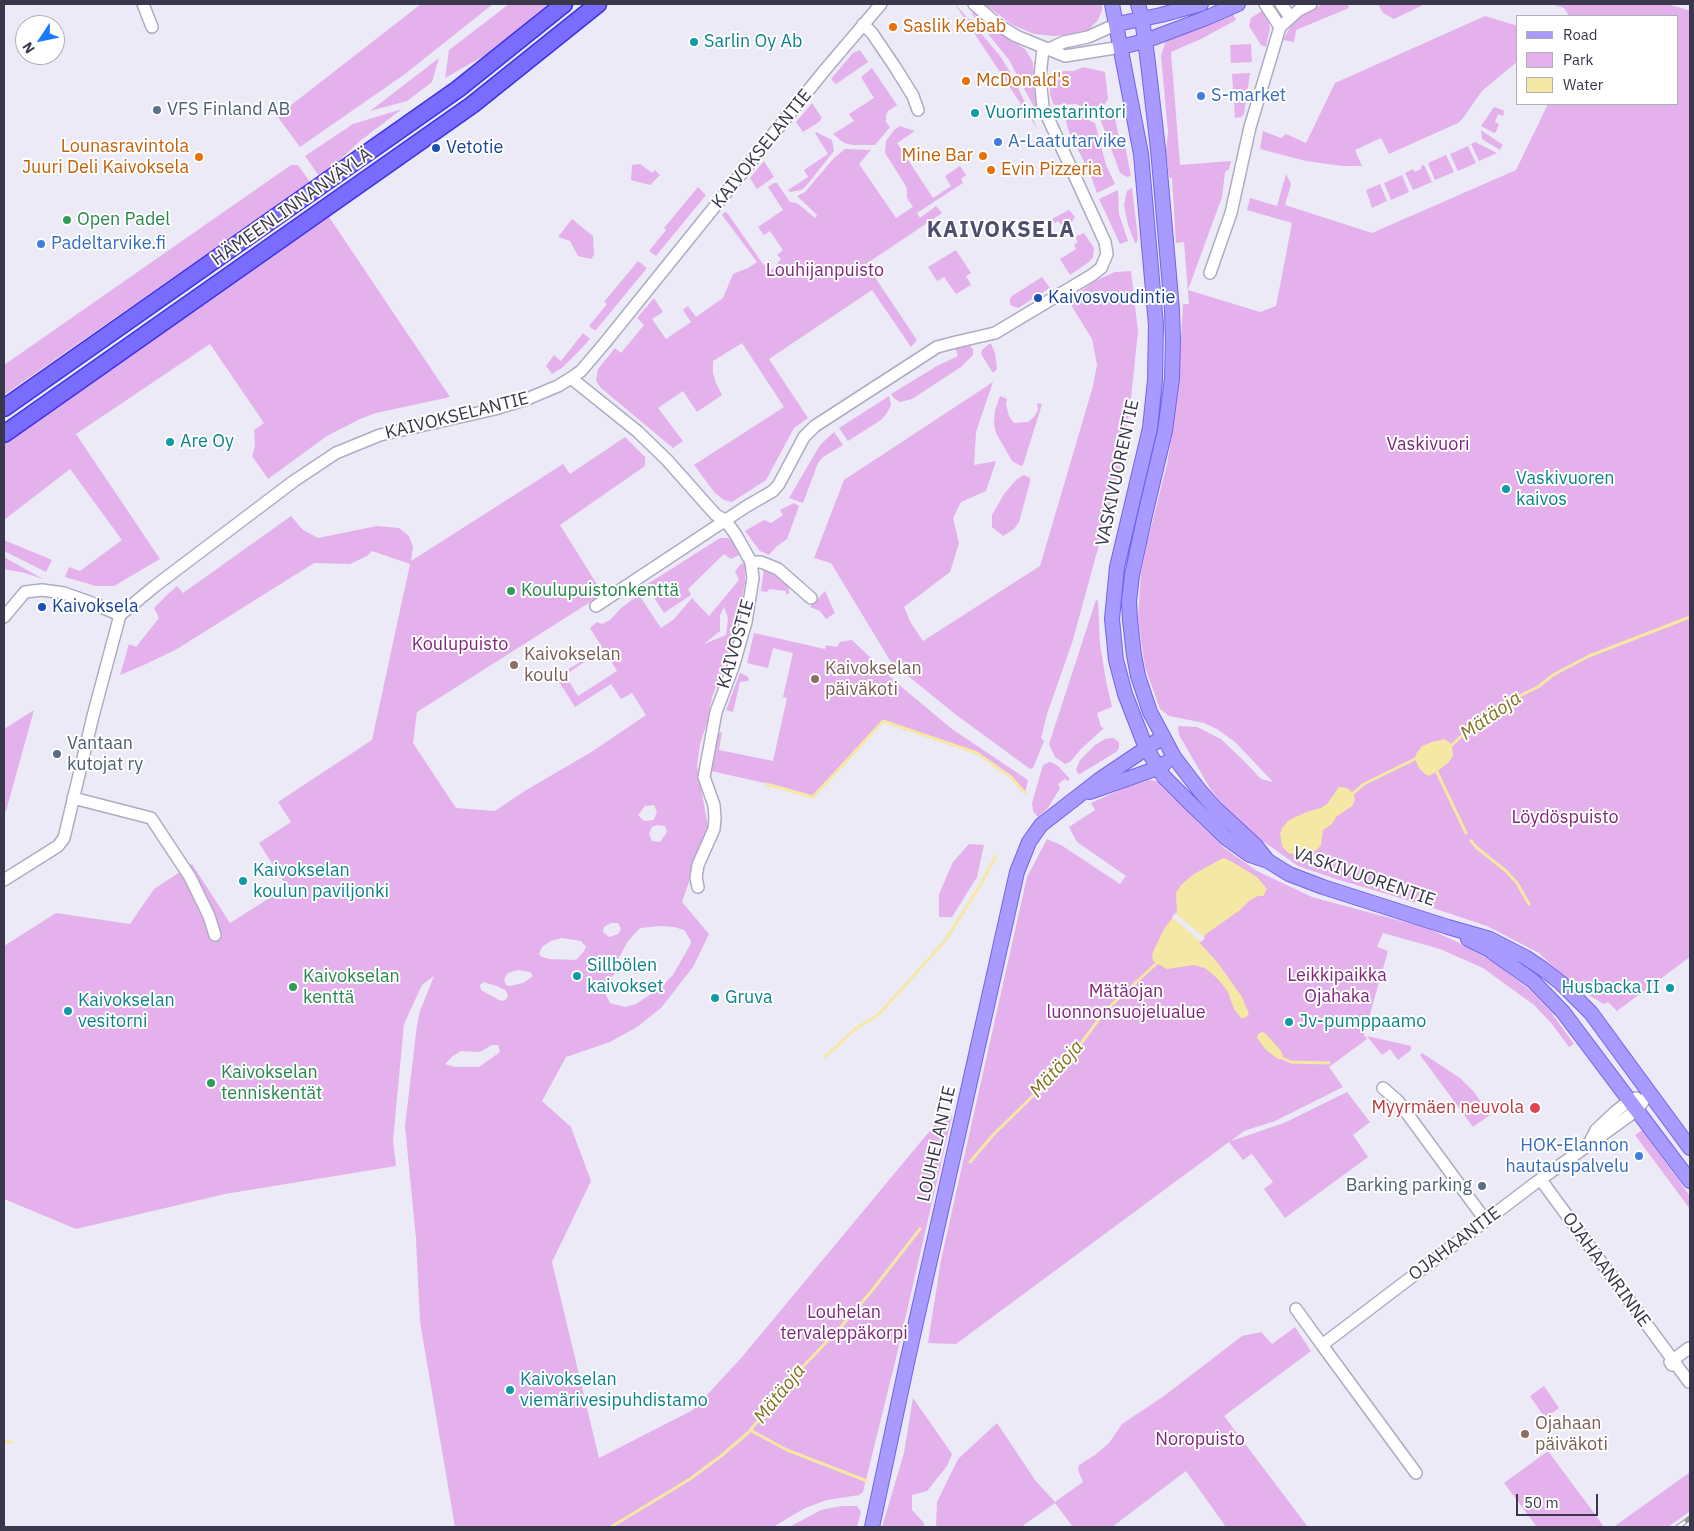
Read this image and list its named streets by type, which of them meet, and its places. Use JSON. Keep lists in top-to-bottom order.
{
  "streets": {
    "highway": ["HÄMEENLINNANVÄYLÄ"],
    "main road": ["VASKIVUORENTIE", "LOUHELANTIE"],
    "street": [
      "KAIVOKSELANTIE",
      "KAIVOSTIE",
      "OJAHAANTIE",
      "OJAHAANRINNE"
    ]
  },
  "crossings": [
    ["KAIVOKSELANTIE", "KAIVOSTIE"],
    ["VASKIVUORENTIE", "LOUHELANTIE"],
    ["VASKIVUORENTIE", "OJAHAANTIE"],
    ["OJAHAANTIE", "OJAHAANRINNE"]
  ],
  "districts": ["KAIVOKSELA"],
  "water": ["Mätäoja"],
  "parks": [
    "Louhijanpuisto",
    "Vaskivuori",
    "Koulupuisto",
    "Löydöspuisto",
    "Leikkipaikka Ojahaka",
    "Mätäojan luonnonsuojelualue",
    "Louhelan tervaleppäkorpi",
    "Noropuisto"
  ],
  "places": [
    "Saslik Kebab",
    "Sarlin Oy Ab",
    "McDonald's",
    "S-market",
    "VFS Finland AB",
    "Vuorimestarintori",
    "A-Laatutarvike",
    "Vetotie",
    "Mine Bar",
    "Lounasravintola Juuri Deli Kaivoksela",
    "Evin Pizzeria",
    "Open Padel",
    "Padeltarvike.fi",
    "Kaivosvoudintie",
    "Are Oy",
    "Vaskivuoren kaivos",
    "Koulupuistonkenttä",
    "Kaivoksela",
    "Kaivokselan koulu",
    "Kaivokselan päiväkoti",
    "Vantaan kutojat ry",
    "Kaivokselan koulun paviljonki",
    "Sillbölen kaivokset",
    "Kaivokselan kenttä",
    "Husbacka II",
    "Gruva",
    "Kaivokselan vesitorni",
    "Jv-pumppaamo",
    "Kaivokselan tenniskentät",
    "Myyrmäen neuvola",
    "HOK-Elannon hautauspalvelu",
    "Barking parking",
    "Kaivokselan viemärivesipuhdistamo",
    "Ojahaan päiväkoti"
  ],
  "legend": ["Road", "Park", "Water"],
  "scale_bar": "50 m",
  "north": "bottom left"
}
